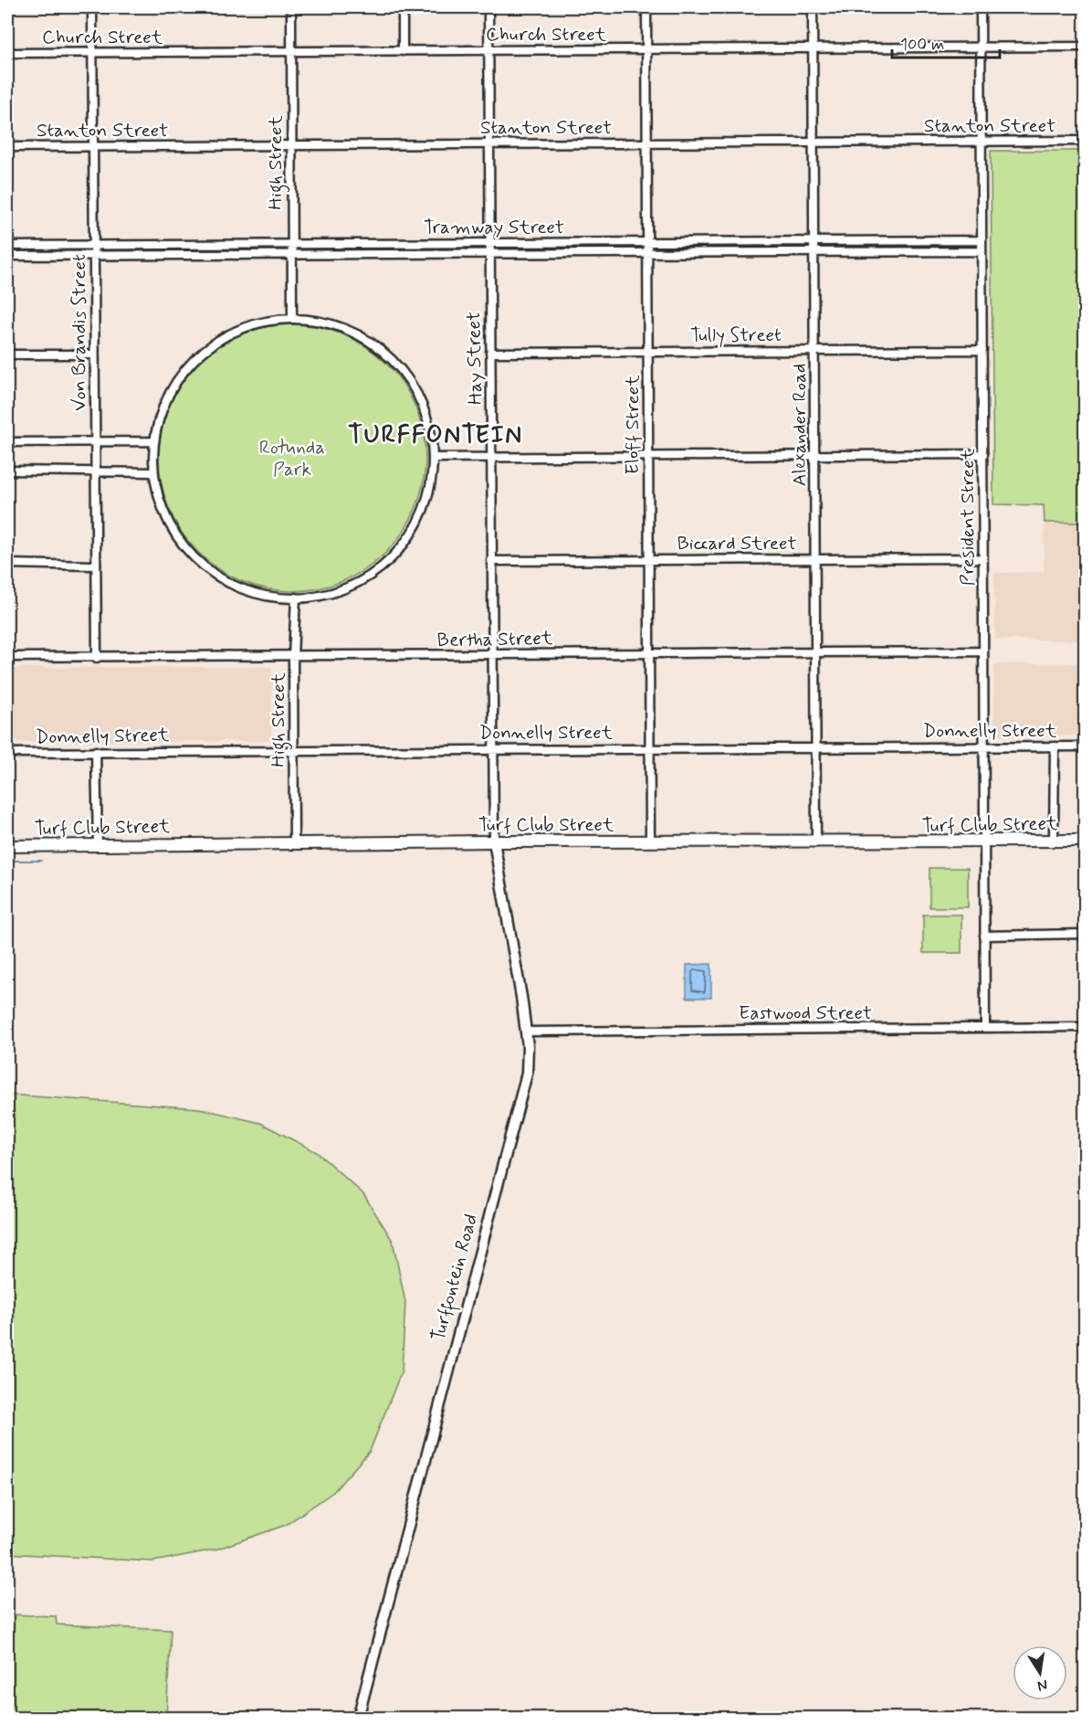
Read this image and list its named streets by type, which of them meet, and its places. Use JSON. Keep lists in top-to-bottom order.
{
  "streets": {
    "main road": ["Turf Club Street"],
    "street": [
      "Church Street",
      "Stanton Street",
      "High Street",
      "Tramway Street",
      "Von Brandis Street",
      "Tully Street",
      "Hay Street",
      "Eloff Street",
      "Alexander Road",
      "President Street",
      "Biccard Street",
      "Bertha Street",
      "Donnelly Street",
      "Eastwood Street",
      "Turffontein Road"
    ]
  },
  "crossings": [
    ["Church Street", "High Street"],
    ["Church Street", "Von Brandis Street"],
    ["Church Street", "Hay Street"],
    ["Church Street", "Eloff Street"],
    ["Church Street", "Alexander Road"],
    ["Church Street", "President Street"],
    ["Stanton Street", "High Street"],
    ["Stanton Street", "Von Brandis Street"],
    ["Stanton Street", "Hay Street"],
    ["Stanton Street", "Eloff Street"],
    ["Stanton Street", "Alexander Road"],
    ["Stanton Street", "President Street"],
    ["High Street", "Tramway Street"],
    ["High Street", "Bertha Street"],
    ["High Street", "Donnelly Street"],
    ["High Street", "Turf Club Street"],
    ["Tramway Street", "Von Brandis Street"],
    ["Tramway Street", "Hay Street"],
    ["Tramway Street", "Eloff Street"],
    ["Tramway Street", "Alexander Road"],
    ["Tramway Street", "President Street"],
    ["Von Brandis Street", "Bertha Street"],
    ["Tully Street", "Hay Street"],
    ["Tully Street", "Eloff Street"],
    ["Tully Street", "Alexander Road"],
    ["Tully Street", "President Street"],
    ["Hay Street", "Biccard Street"],
    ["Hay Street", "Bertha Street"],
    ["Hay Street", "Donnelly Street"],
    ["Hay Street", "Turf Club Street"],
    ["Hay Street", "Turffontein Road"],
    ["Eloff Street", "Biccard Street"],
    ["Eloff Street", "Bertha Street"],
    ["Eloff Street", "Donnelly Street"],
    ["Eloff Street", "Turf Club Street"],
    ["Alexander Road", "Biccard Street"],
    ["Alexander Road", "Bertha Street"],
    ["Alexander Road", "Donnelly Street"],
    ["Alexander Road", "Turf Club Street"],
    ["President Street", "Biccard Street"],
    ["President Street", "Bertha Street"],
    ["President Street", "Donnelly Street"],
    ["President Street", "Turf Club Street"],
    ["President Street", "Eastwood Street"],
    ["Turf Club Street", "Turffontein Road"],
    ["Eastwood Street", "Turffontein Road"]
  ],
  "districts": ["TURFFONTEIN"],
  "parks": ["Rotunda Park"],
  "scale_bar": "100 m",
  "north": "bottom"
}
